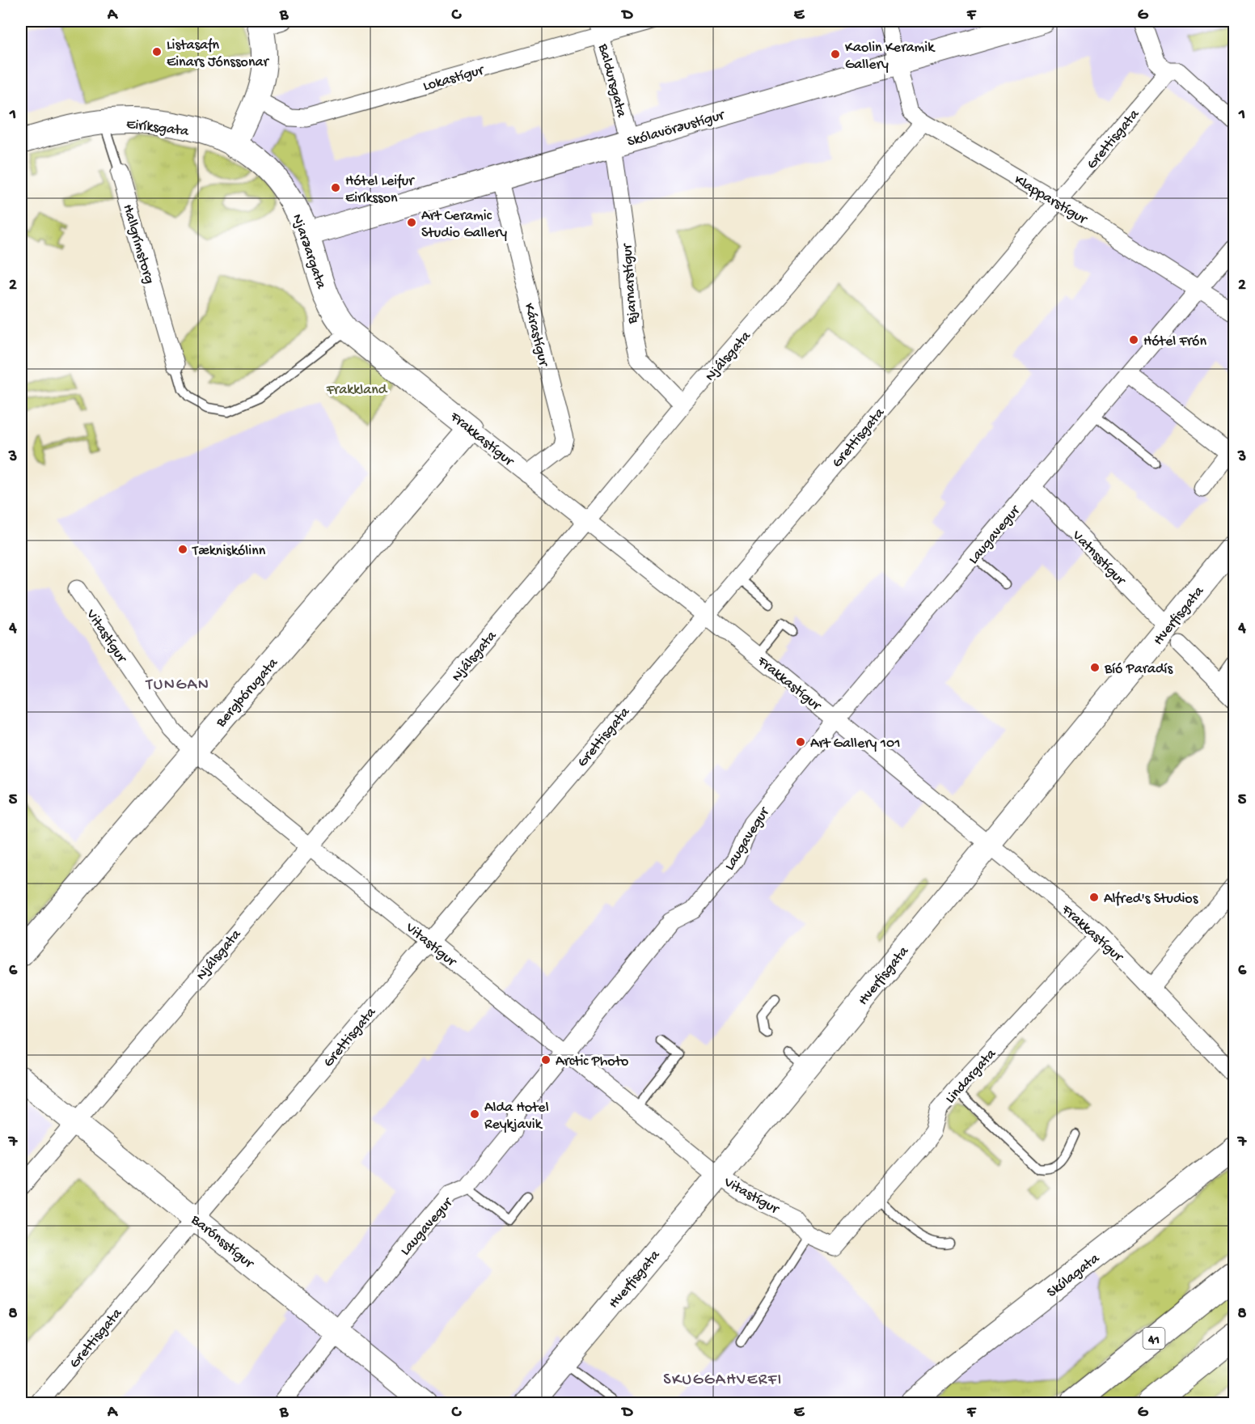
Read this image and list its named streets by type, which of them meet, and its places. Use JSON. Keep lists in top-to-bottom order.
{
  "streets": {
    "main road": ["41"],
    "street": [
      "Lokastígur",
      "Baldursgata",
      "Eiríksgata",
      "Skólavörðustígur",
      "Grettisgata",
      "Klapparstígur",
      "Hallgrímstorg",
      "Njarðargata",
      "Bjarnarstígur",
      "Kárastígur",
      "Njálsgata",
      "Frakkastígur",
      "Laugavegur",
      "Vatnsstígur",
      "Hverfisgata",
      "Vitastígur",
      "Bergþórugata",
      "Lindargata",
      "Barónsstígur",
      "Skúlagata"
    ]
  },
  "crossings": [
    ["Lokastígur", "Baldursgata"],
    ["Baldursgata", "Skólavörðustígur"],
    ["Baldursgata", "Bjarnarstígur"],
    ["Eiríksgata", "Hallgrímstorg"],
    ["Eiríksgata", "Njarðargata"],
    ["Skólavörðustígur", "Klapparstígur"],
    ["Skólavörðustígur", "Njarðargata"],
    ["Skólavörðustígur", "Bjarnarstígur"],
    ["Skólavörðustígur", "Kárastígur"],
    ["Grettisgata", "Klapparstígur"],
    ["Grettisgata", "Frakkastígur"],
    ["Grettisgata", "Vitastígur"],
    ["Grettisgata", "Barónsstígur"],
    ["Klapparstígur", "Njálsgata"],
    ["Klapparstígur", "Laugavegur"],
    ["Njarðargata", "Frakkastígur"],
    ["Bjarnarstígur", "Njálsgata"],
    ["Kárastígur", "Frakkastígur"],
    ["Njálsgata", "Frakkastígur"],
    ["Njálsgata", "Vitastígur"],
    ["Njálsgata", "Barónsstígur"],
    ["Frakkastígur", "Laugavegur"],
    ["Frakkastígur", "Hverfisgata"],
    ["Frakkastígur", "Bergþórugata"],
    ["Frakkastígur", "Lindargata"],
    ["Laugavegur", "Vatnsstígur"],
    ["Laugavegur", "Vitastígur"],
    ["Laugavegur", "Barónsstígur"],
    ["Vatnsstígur", "Hverfisgata"],
    ["Hverfisgata", "Vitastígur"],
    ["Vitastígur", "Bergþórugata"],
    ["Vitastígur", "Lindargata"]
  ],
  "districts": ["TUNGAN", "SKUGGAHVERFI"],
  "parks": ["Frakkland"],
  "places": [
    "Listasafn Einars Jónssonar",
    "Kaolin Keramik Gallery",
    "Hótel Leifur Eiríksson",
    "Art Ceramic Studio Gallery",
    "Hótel Frón",
    "Tækniskólinn",
    "Bíó Paradís",
    "Art Gallery 101",
    "Alfred's Studios",
    "Arctic Photo",
    "Alda Hotel Reykjavik"
  ],
  "grid": {
    "columns": [
      "A",
      "B",
      "C",
      "D",
      "E",
      "F",
      "G"
    ],
    "rows": [
      "1",
      "2",
      "3",
      "4",
      "5",
      "6",
      "7",
      "8"
    ]
  }
}
